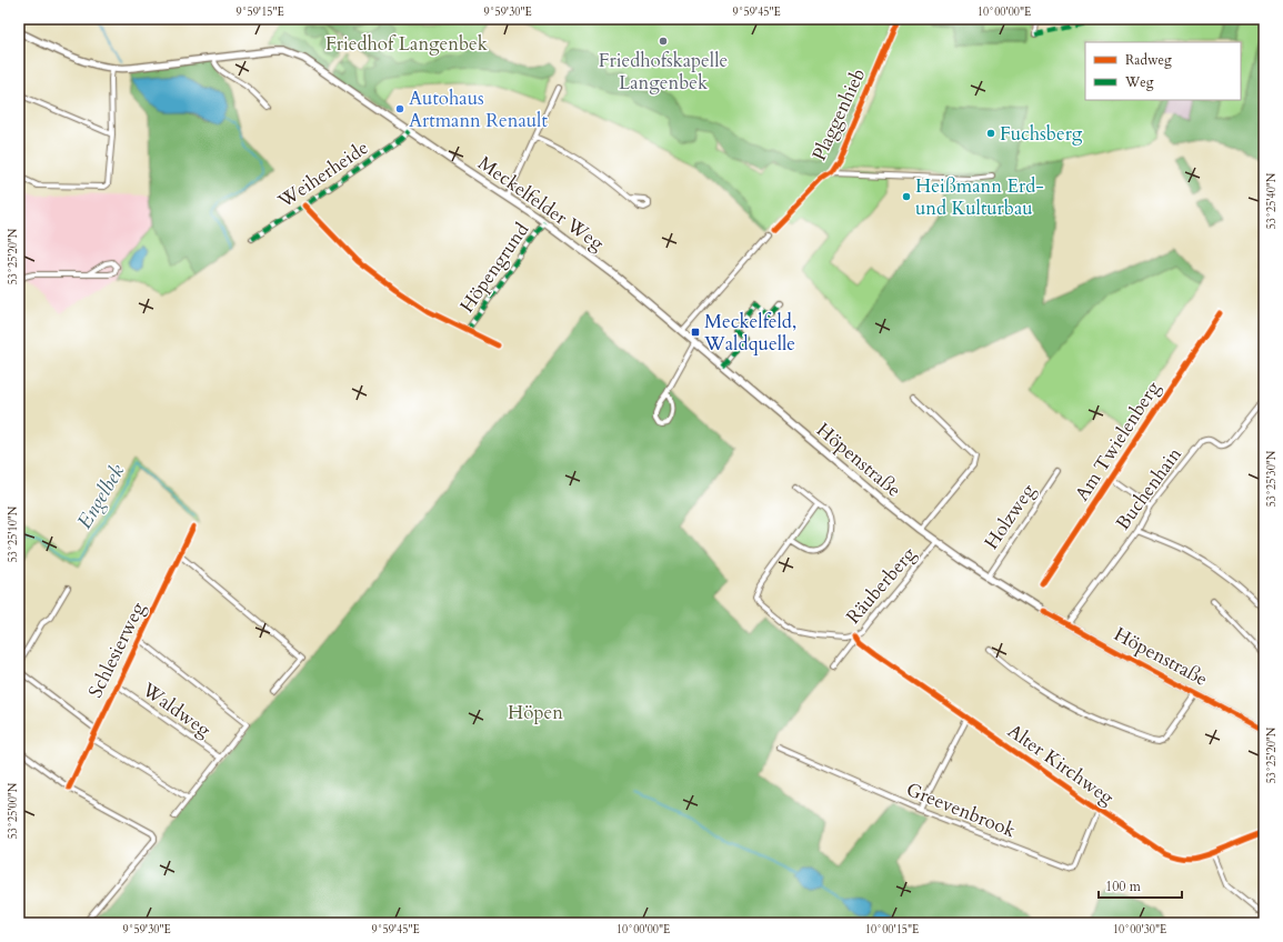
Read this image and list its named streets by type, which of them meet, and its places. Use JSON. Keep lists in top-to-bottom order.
{
  "streets": {
    "main road": ["Meckelfelder Weg", "Höpenstraße"],
    "street": [
      "Plaggenhieb",
      "Weiherheide",
      "Höpengrund",
      "Am Twielenberg",
      "Buchenhain",
      "Holzweg",
      "Räuberberg",
      "Schlesierweg",
      "Waldweg",
      "Alter Kirchweg",
      "Greevenbrook"
    ]
  },
  "crossings": [
    ["Weiherheide", "Meckelfelder Weg"],
    ["Meckelfelder Weg", "Höpengrund"],
    ["Meckelfelder Weg", "Höpenstraße"],
    ["Am Twielenberg", "Buchenhain"],
    ["Höpenstraße", "Buchenhain"],
    ["Höpenstraße", "Holzweg"],
    ["Höpenstraße", "Räuberberg"],
    ["Räuberberg", "Alter Kirchweg"],
    ["Schlesierweg", "Waldweg"],
    ["Alter Kirchweg", "Greevenbrook"]
  ],
  "water": ["Engelbek"],
  "parks": ["Friedhof Langenbek", "Höpen"],
  "places": {
    "other": [
      "Friedhofskapelle Langenbek",
      "Autohaus Artmann Renault",
      "Fuchsberg",
      "Heißmann Erd- und Kulturbau"
    ],
    "transit": ["Meckelfeld, Waldquelle"]
  },
  "legend": ["Radweg", "Weg"],
  "scale_bar": "100 m",
  "coordinates": [
    "9°59'15\"E",
    "9°59'30\"E",
    "9°59'45\"E",
    "10°00'00\"E",
    "53°25'40\"N",
    "53°25'20\"N",
    "53°25'30\"N",
    "53°25'10\"N",
    "53°25'00\"N",
    "10°00'15\"E",
    "10°00'30\"E"
  ]
}
